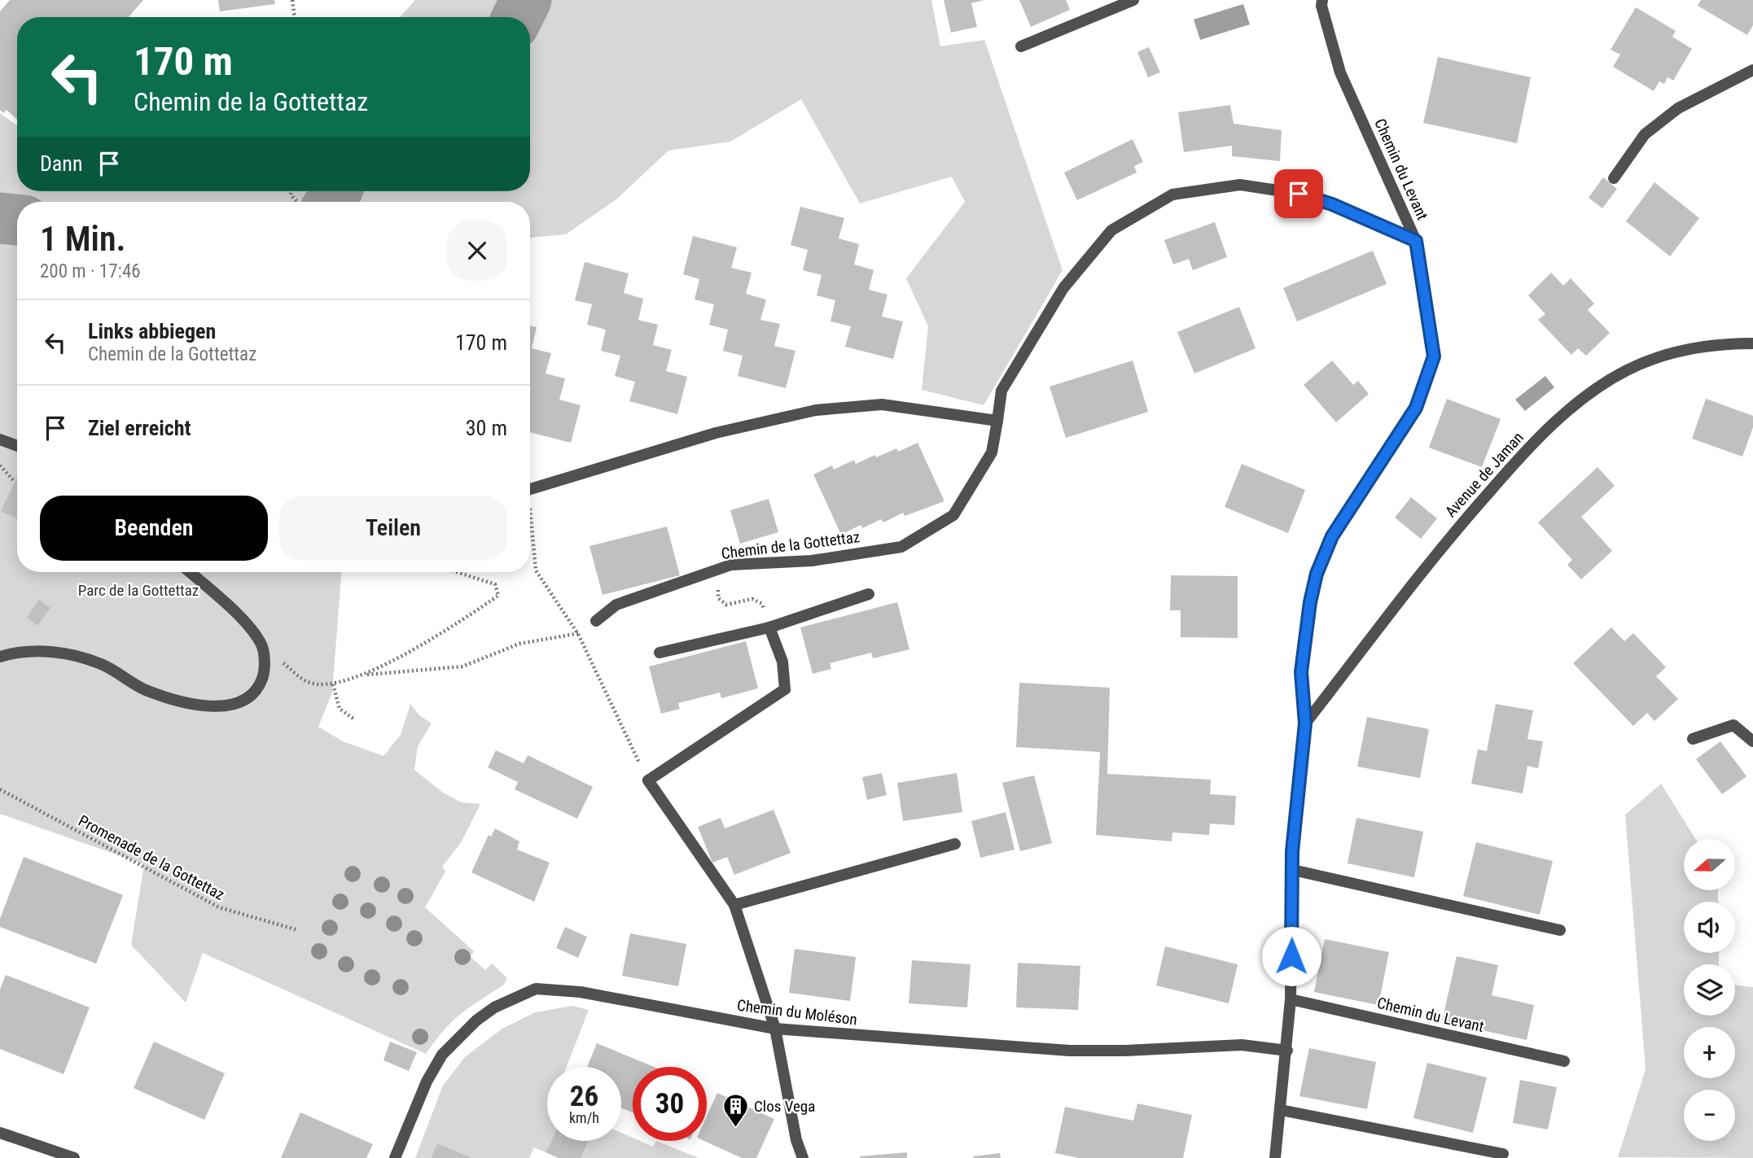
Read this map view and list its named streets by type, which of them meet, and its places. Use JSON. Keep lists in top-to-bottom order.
{
  "streets": {
    "street": [
      "Chemin du Levant",
      "Avenue de Jaman",
      "Chemin de la Gottettaz",
      "Chemin du Moléson"
    ],
    "path": ["Promenade de la Gottettaz"]
  },
  "crossings": [
    ["Chemin du Levant", "Avenue de Jaman"],
    ["Chemin du Levant", "Chemin de la Gottettaz"],
    ["Chemin du Levant", "Chemin du Moléson"]
  ],
  "parks": ["Parc de la Gottettaz"],
  "places": {
    "building": ["Clos Vega"]
  },
  "north": "left",
  "page": {
    "turn": ["170 m", "Chemin de la Gottettaz"],
    "then": "Dann",
    "heading": ["1 Min.", "200 m · 17:46"],
    "list": [
      {
        "name": "Links abbiegen",
        "note": "Chemin de la Gottettaz",
        "value": "170 m"
      },
      {
        "name": "Ziel erreicht",
        "value": "30 m"
      }
    ],
    "buttons": ["Beenden", "Teilen"],
    "map_buttons": ["+", "−"],
    "speed": "26 km/h",
    "limit": "30"
  }
}
